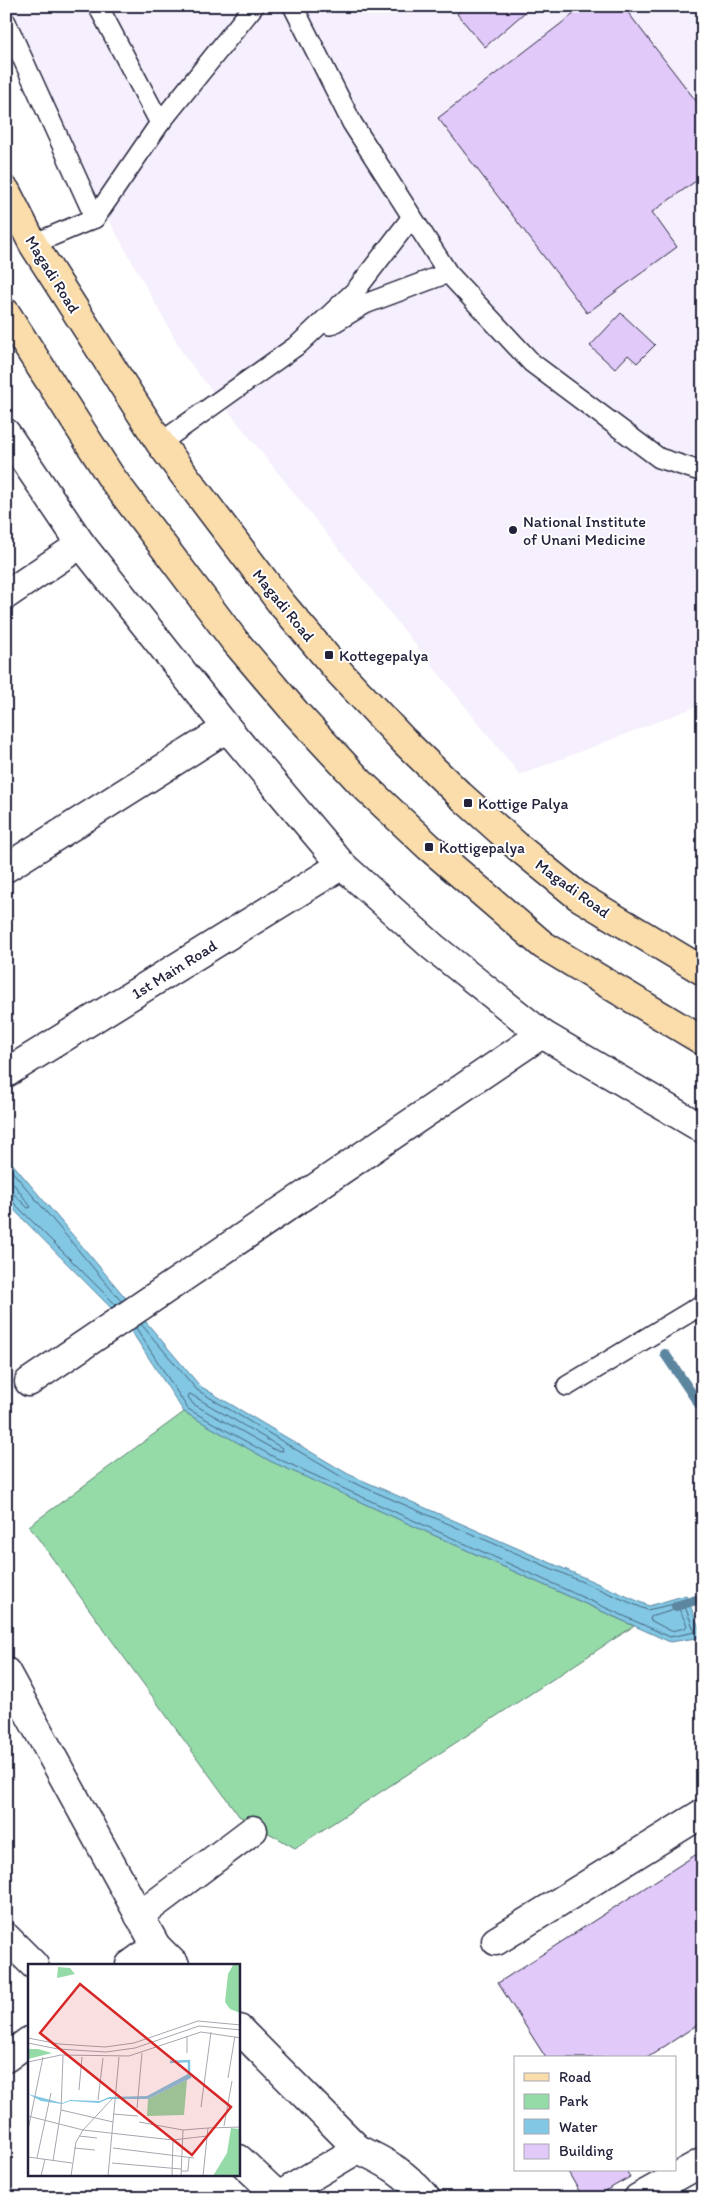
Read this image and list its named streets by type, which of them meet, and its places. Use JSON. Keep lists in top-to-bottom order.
{
  "streets": {
    "main road": ["Magadi Road"],
    "street": ["1st Main Road"]
  },
  "places": {
    "other": ["National Institute of Unani Medicine"],
    "transit": ["Kottegepalya", "Kottige Palya", "Kottigepalya"]
  },
  "legend": [
    "Road",
    "Park",
    "Water",
    "Building"
  ]
}
